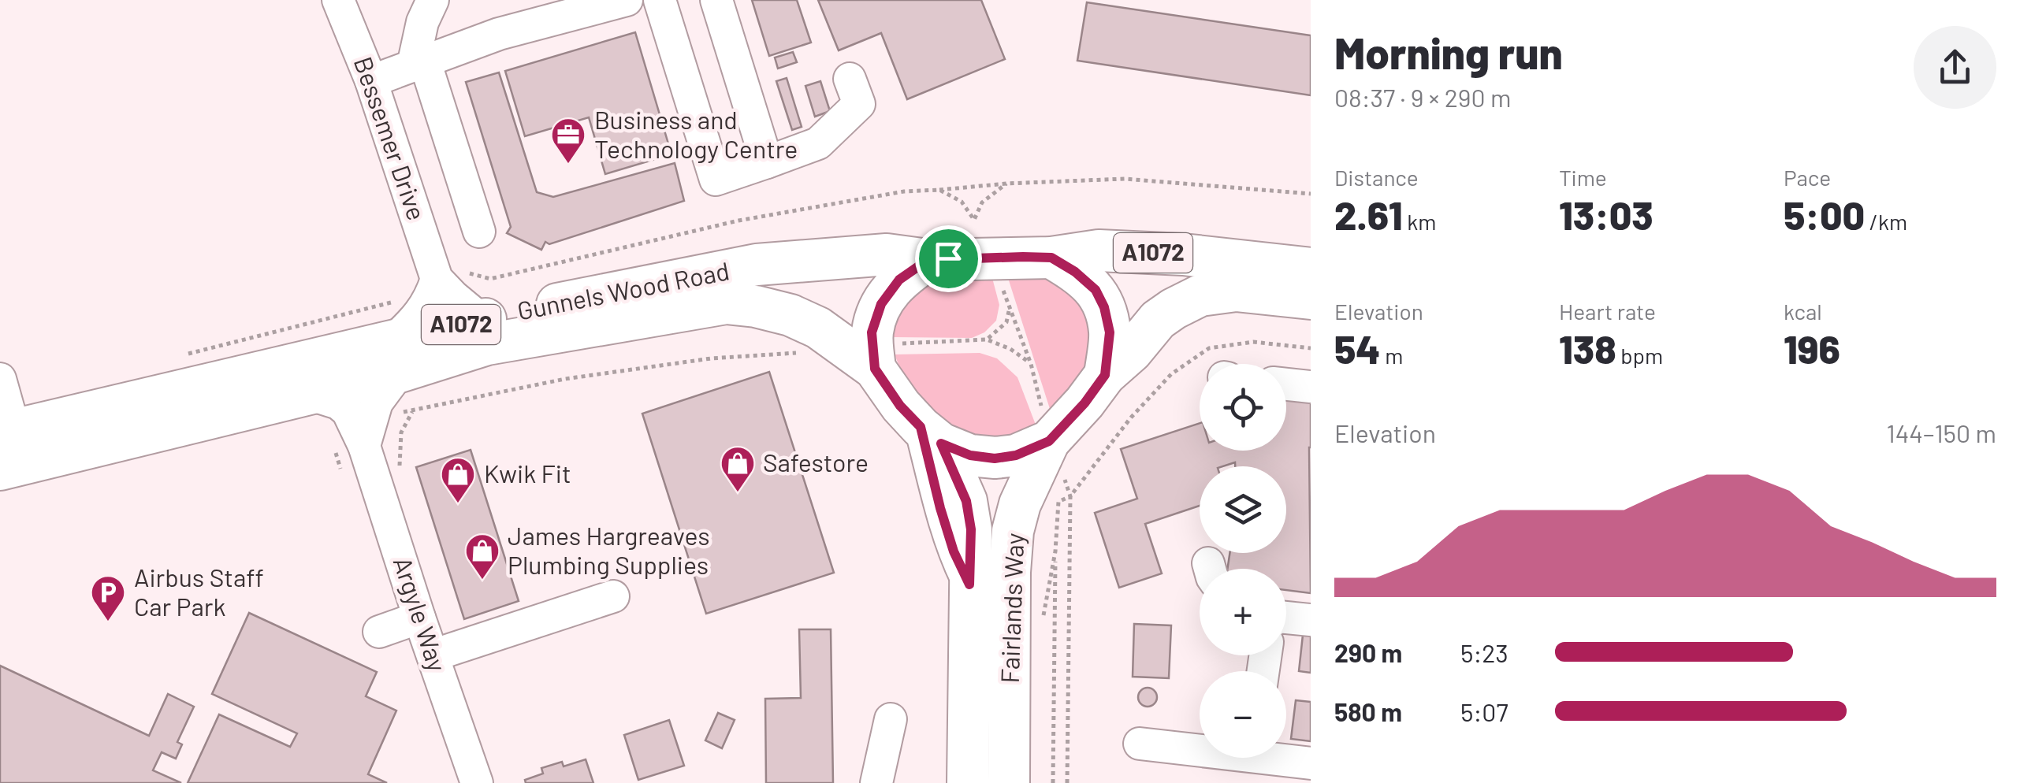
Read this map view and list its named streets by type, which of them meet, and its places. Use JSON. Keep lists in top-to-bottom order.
{
  "streets": {
    "main road": ["A1072", "Gunnels Wood Road", "Fairlands Way"],
    "street": ["Bessemer Drive", "Argyle Way"]
  },
  "crossings": [
    ["Bessemer Drive", "Gunnels Wood Road"],
    ["A1072", "Gunnels Wood Road"],
    ["Gunnels Wood Road", "Fairlands Way"],
    ["Gunnels Wood Road", "Argyle Way"]
  ],
  "places": {
    "office": ["Business and Technology Centre"],
    "shop": ["Safestore", "Kwik Fit", "James Hargreaves Plumbing Supplies"],
    "parking": ["Airbus Staff Car Park"]
  },
  "page": {
    "heading": ["Morning run", "08:37 · 9 × 290 m"],
    "stats": [
      ["Distance", "2.61 km"],
      ["Time", "13:03"],
      ["Pace", "5:00 /km"],
      ["Elevation", "54 m"],
      ["Heart rate", "138 bpm"],
      ["kcal", "196"]
    ],
    "map_buttons": ["+", "−"],
    "chart": ["Elevation", "144–150 m"],
    "list": [
      {
        "name": "290 m",
        "note": "5:23"
      },
      {
        "name": "580 m",
        "note": "5:07"
      }
    ]
  }
}
